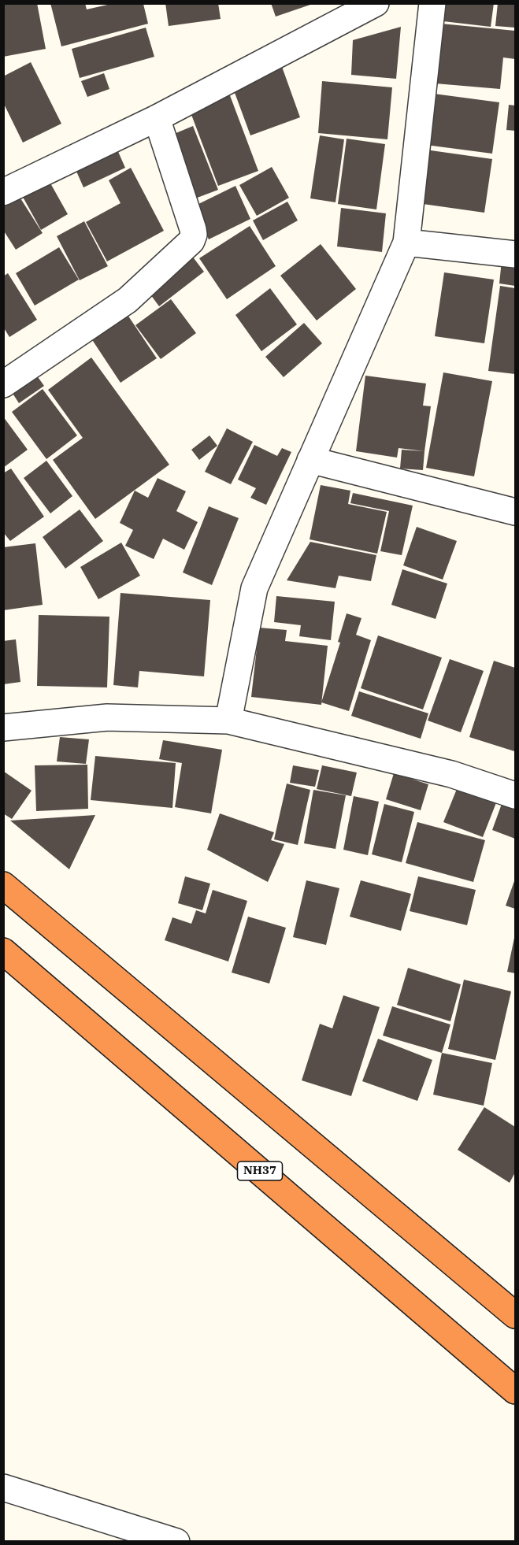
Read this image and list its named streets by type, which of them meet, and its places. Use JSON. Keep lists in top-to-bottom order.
{
  "streets": {
    "highway": ["NH37"]
  }
}
